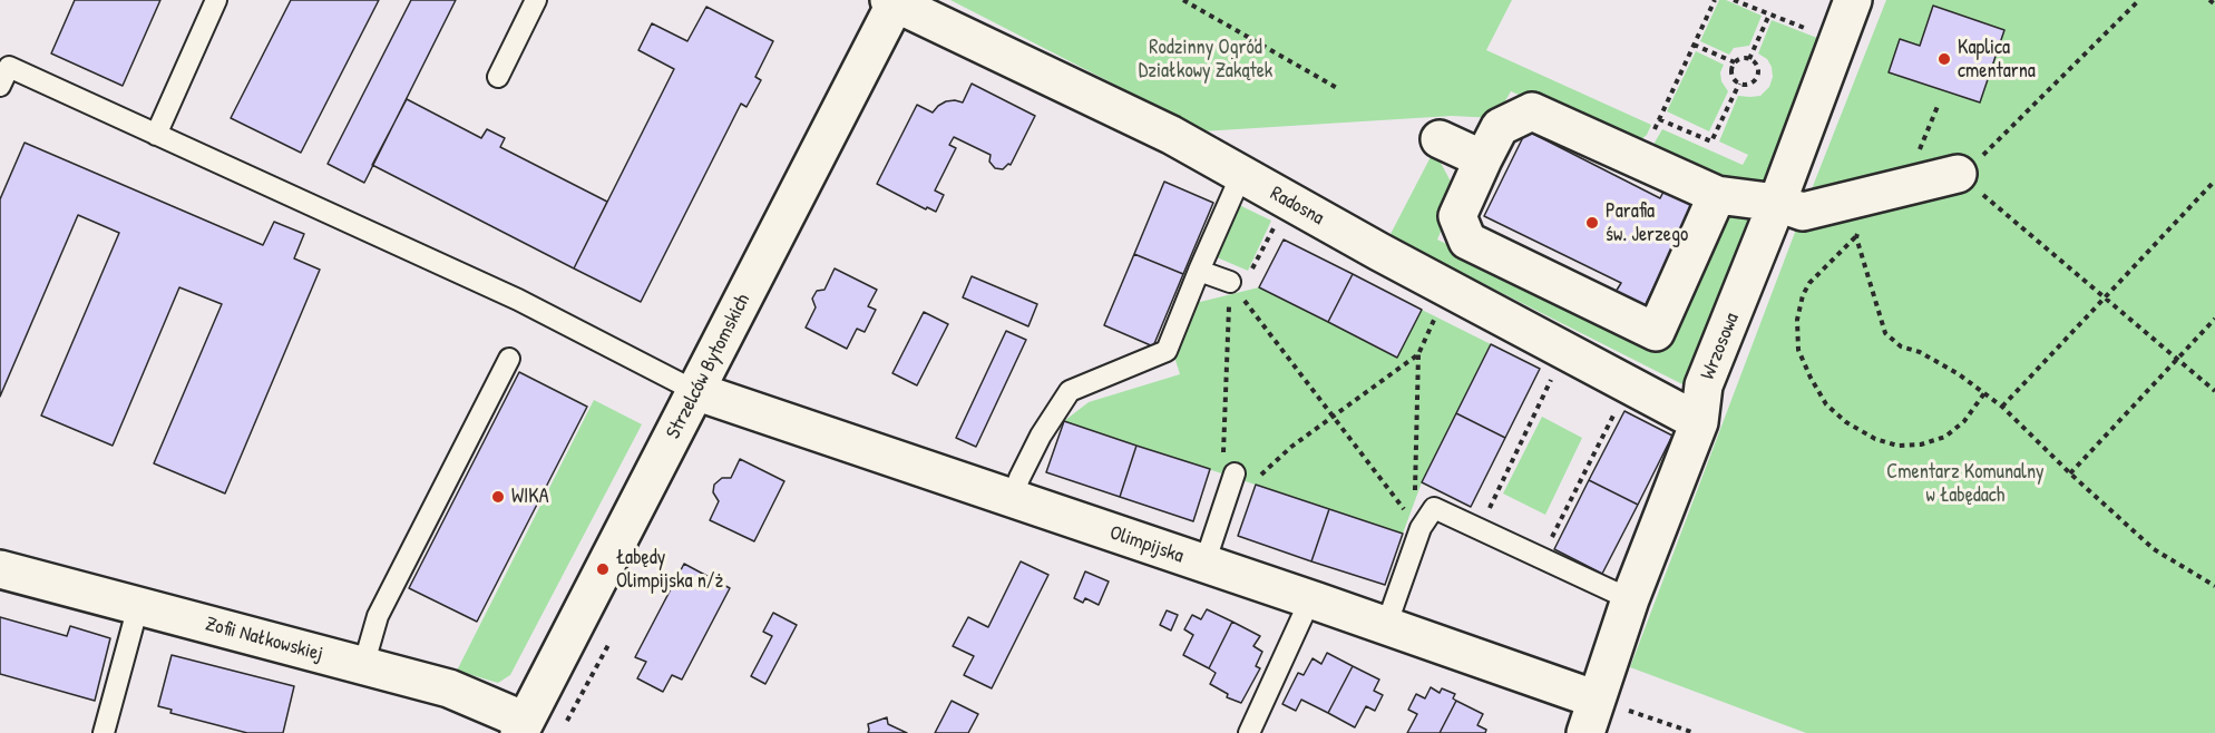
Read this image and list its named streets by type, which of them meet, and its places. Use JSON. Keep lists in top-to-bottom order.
{
  "streets": {
    "street": [
      "Radosna",
      "Wrzosowa",
      "Strzelców Bytomskich",
      "Olimpijska",
      "Zofii Nałkowskiej"
    ]
  },
  "crossings": [
    ["Radosna", "Wrzosowa"],
    ["Radosna", "Strzelców Bytomskich"],
    ["Wrzosowa", "Olimpijska"],
    ["Strzelców Bytomskich", "Olimpijska"],
    ["Strzelców Bytomskich", "Zofii Nałkowskiej"]
  ],
  "parks": ["Rodzinny Ogród Działkowy Zakątek", "Cmentarz Komunalny w Łabędach"],
  "places": [
    "Kaplica cmentarna",
    "Parafia św. Jerzego",
    "WIKA",
    "Łabędy Olimpijska n/ż"
  ]
}
